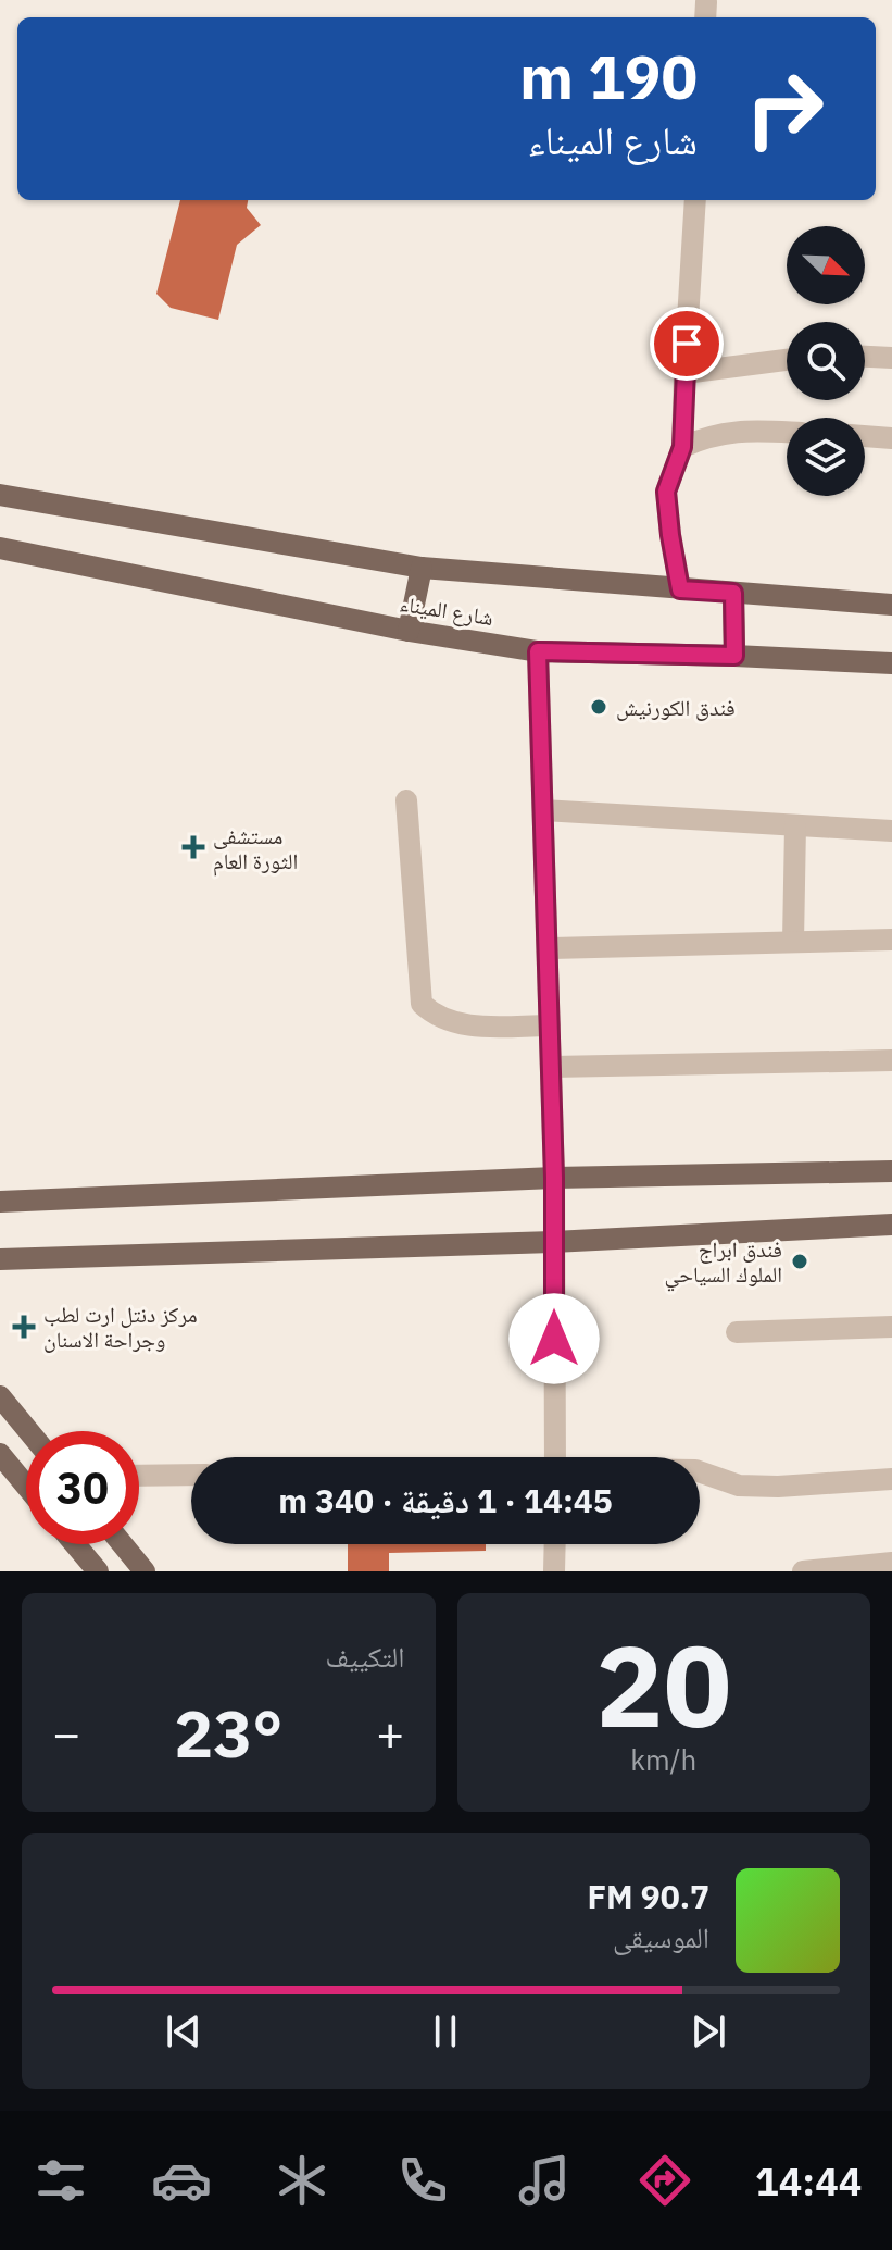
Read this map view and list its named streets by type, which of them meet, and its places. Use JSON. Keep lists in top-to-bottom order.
{
  "streets": {
    "main road": ["شارع الميناء"]
  },
  "places": {
    "other": ["فندق الكورنيش", "فندق ابراج الملوك السياحي"],
    "health": ["مستشفى الثورة العام", "مركز دنتل ارت لطب وجراحة الاسنان"]
  },
  "north": "bottom right",
  "page": {
    "turn": ["190 m", "شارع الميناء"],
    "limit": "30",
    "trip": "14:45 · 1 دقيقة · 340 m",
    "tile": [
      ["20", "km/h"],
      "التكييف"
    ],
    "heat": ["−", "23°", "+"],
    "song": ["90.7 FM", "الموسيقى"],
    "tabs": "14:44"
  }
}
